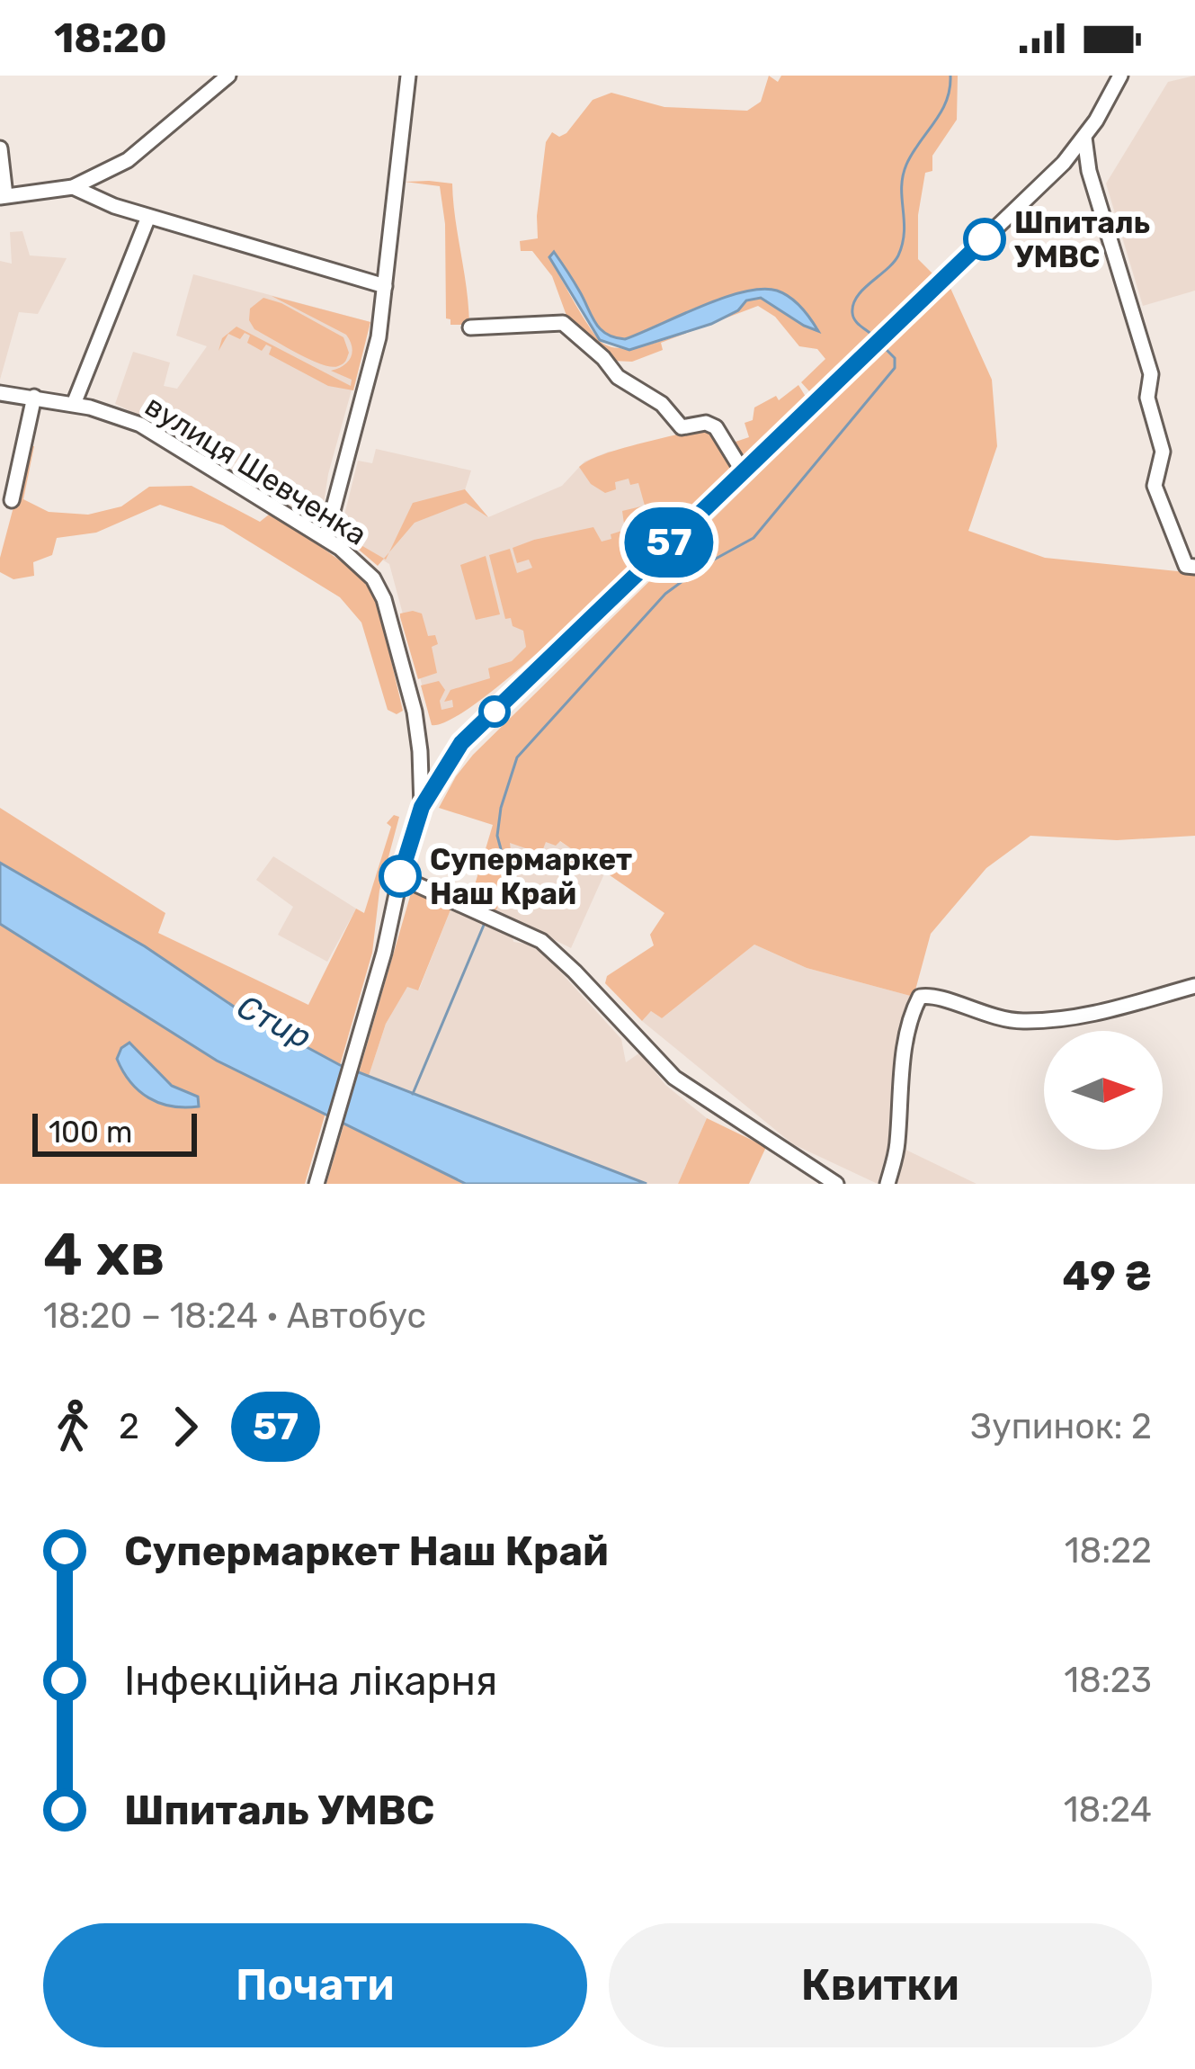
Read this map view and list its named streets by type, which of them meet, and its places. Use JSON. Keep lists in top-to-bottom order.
{
  "streets": {
    "street": ["вулиця Шевченка"]
  },
  "water": ["Стир"],
  "places": ["Шпиталь УМВС", "Супермаркет Наш Край"],
  "lines": ["bus line 57"],
  "scale_bar": "100 m",
  "north": "right",
  "page": {
    "status": "18:20",
    "on_map": "57",
    "scale": "100 m",
    "heading": ["4 хв", "18:20 – 18:24 · Автобус", "49 ₴"],
    "legs": ["2", "57", "Зупинок: 2"],
    "list": [
      {
        "name": "Супермаркет Наш Край",
        "value": "18:22"
      },
      {
        "name": "Інфекційна лікарня",
        "value": "18:23"
      },
      {
        "name": "Шпиталь УМВС",
        "value": "18:24"
      }
    ],
    "buttons": ["Почати", "Квитки"]
  }
}
